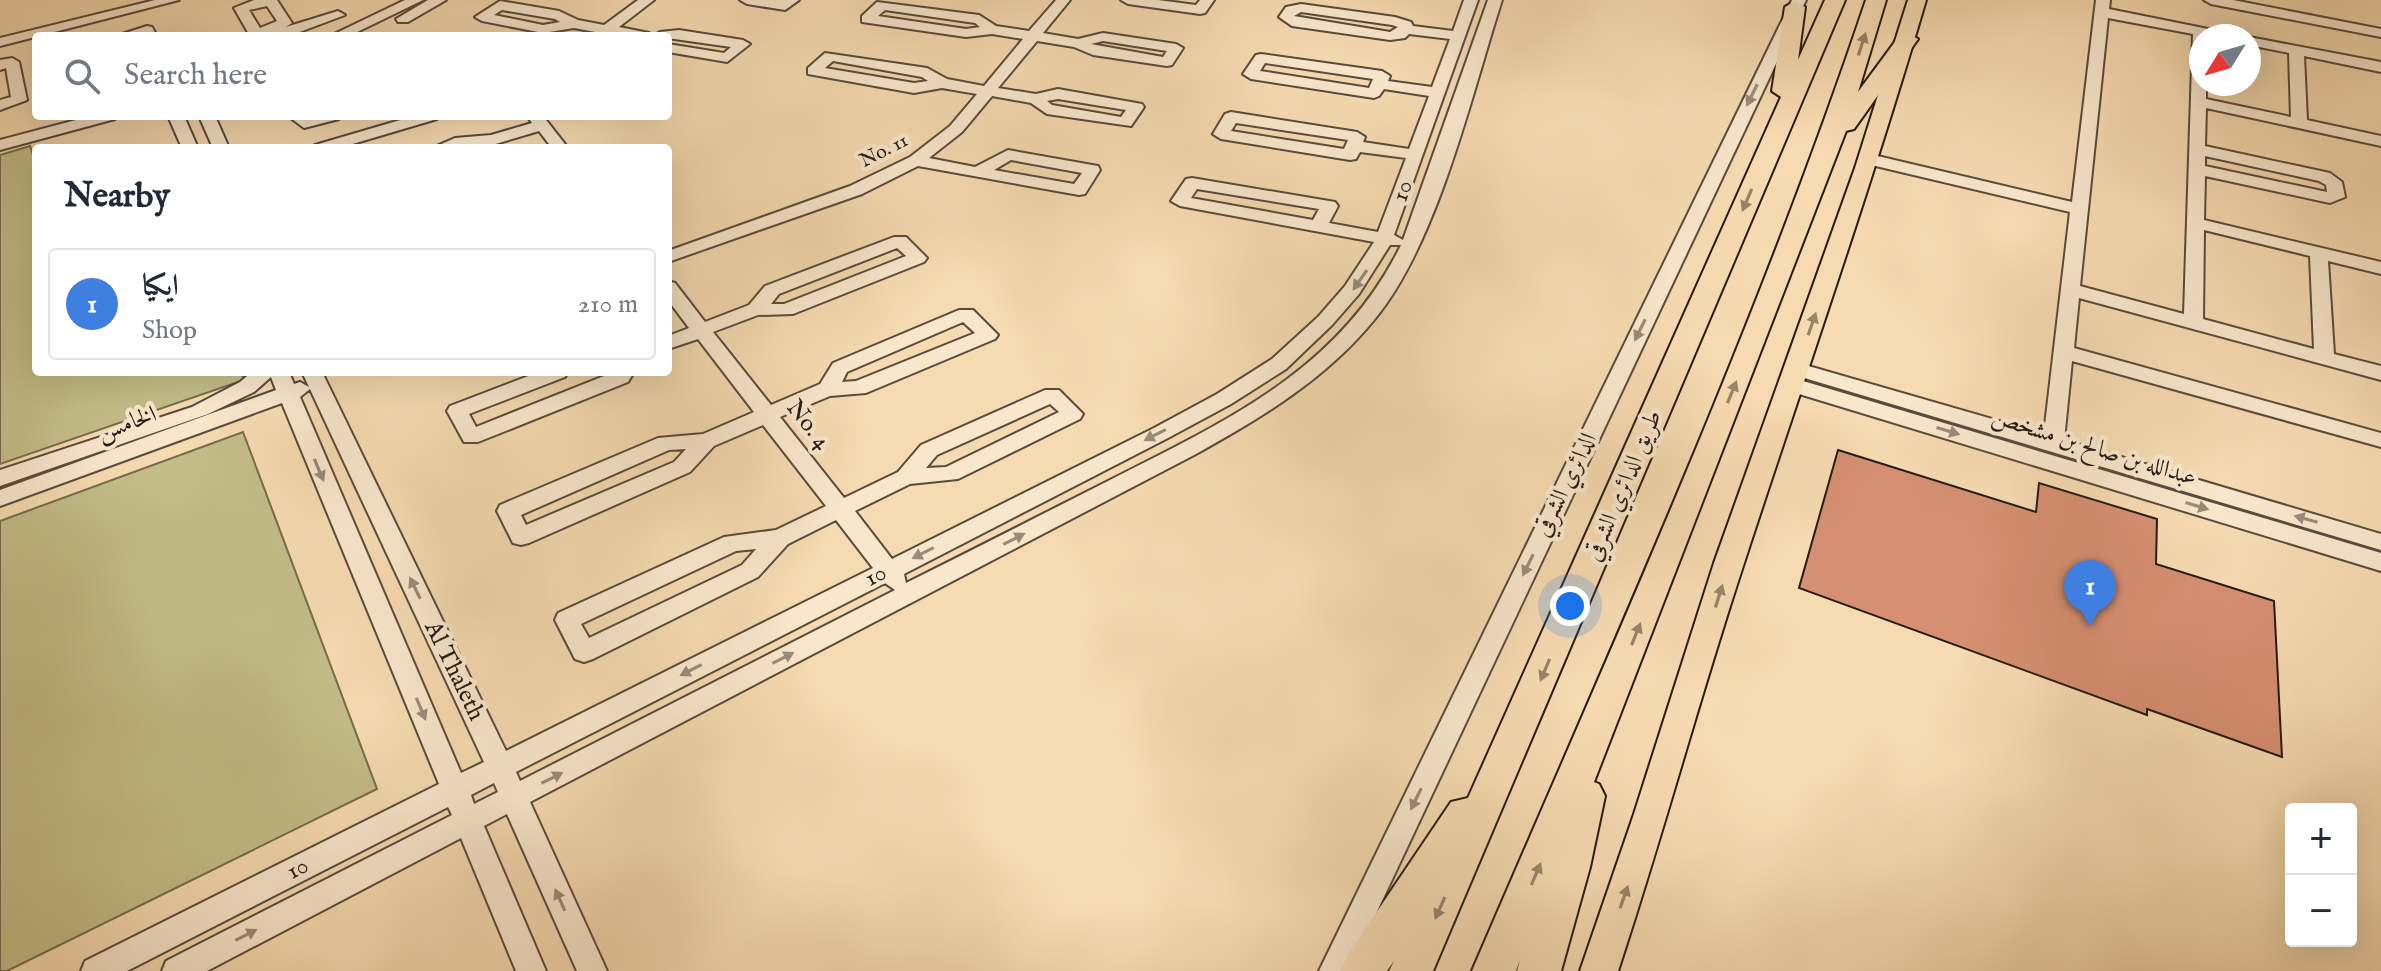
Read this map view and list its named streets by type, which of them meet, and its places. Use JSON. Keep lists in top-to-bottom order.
{
  "streets": {
    "highway": ["طريق الدائري الشرقي"],
    "street": [
      "No. 11",
      "10",
      "الخامس",
      "No. 4",
      "عبدالله بن صالح بن مشخص",
      "الدائري الشرقي",
      "Al Thaleth"
    ]
  },
  "crossings": [
    ["10", "No. 4"],
    ["10", "Al Thaleth"],
    ["الخامس", "Al Thaleth"]
  ],
  "one_way": ["الدائري الشرقي"],
  "north": "bottom left",
  "page": {
    "search": "Search here",
    "heading": "Nearby",
    "list": [
      {
        "mark": "1",
        "name": "ايكيا",
        "note": "Shop",
        "value": "210 m"
      }
    ],
    "pins": "1",
    "map_buttons": ["+", "−"]
  }
}
